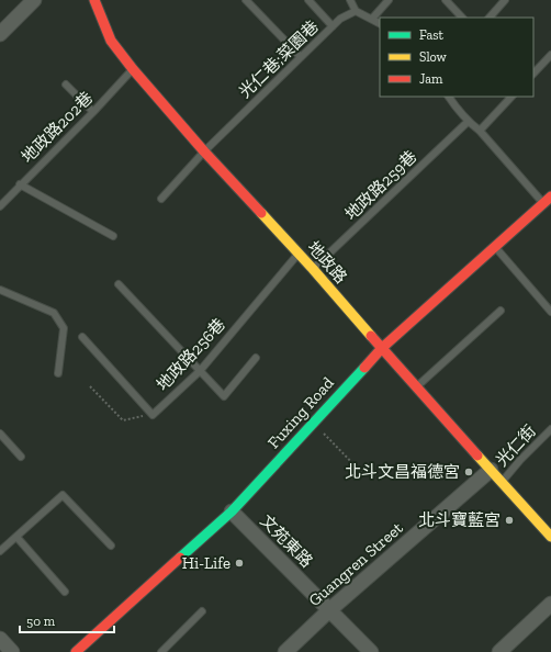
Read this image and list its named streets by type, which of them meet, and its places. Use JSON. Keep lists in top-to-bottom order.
{
  "streets": {
    "street": [
      "地政路",
      "Fuxing Road",
      "文苑東路",
      "Guangren Street"
    ],
    "lane": [
      "光仁巷;菜園巷",
      "地政路202巷",
      "地政路259巷",
      "地政路256巷",
      "光仁街"
    ]
  },
  "crossings": [
    ["光仁巷;菜園巷", "地政路"],
    ["地政路202巷", "地政路"],
    ["地政路259巷", "地政路"],
    ["地政路", "地政路256巷"],
    ["地政路", "Fuxing Road"],
    ["地政路", "光仁街"],
    ["地政路", "Guangren Street"],
    ["Fuxing Road", "文苑東路"],
    ["文苑東路", "Guangren Street"]
  ],
  "places": ["北斗文昌福德宮", "北斗寶藍宮", "Hi-Life"],
  "legend": ["Fast", "Slow", "Jam"],
  "scale_bar": "50 m"
}
